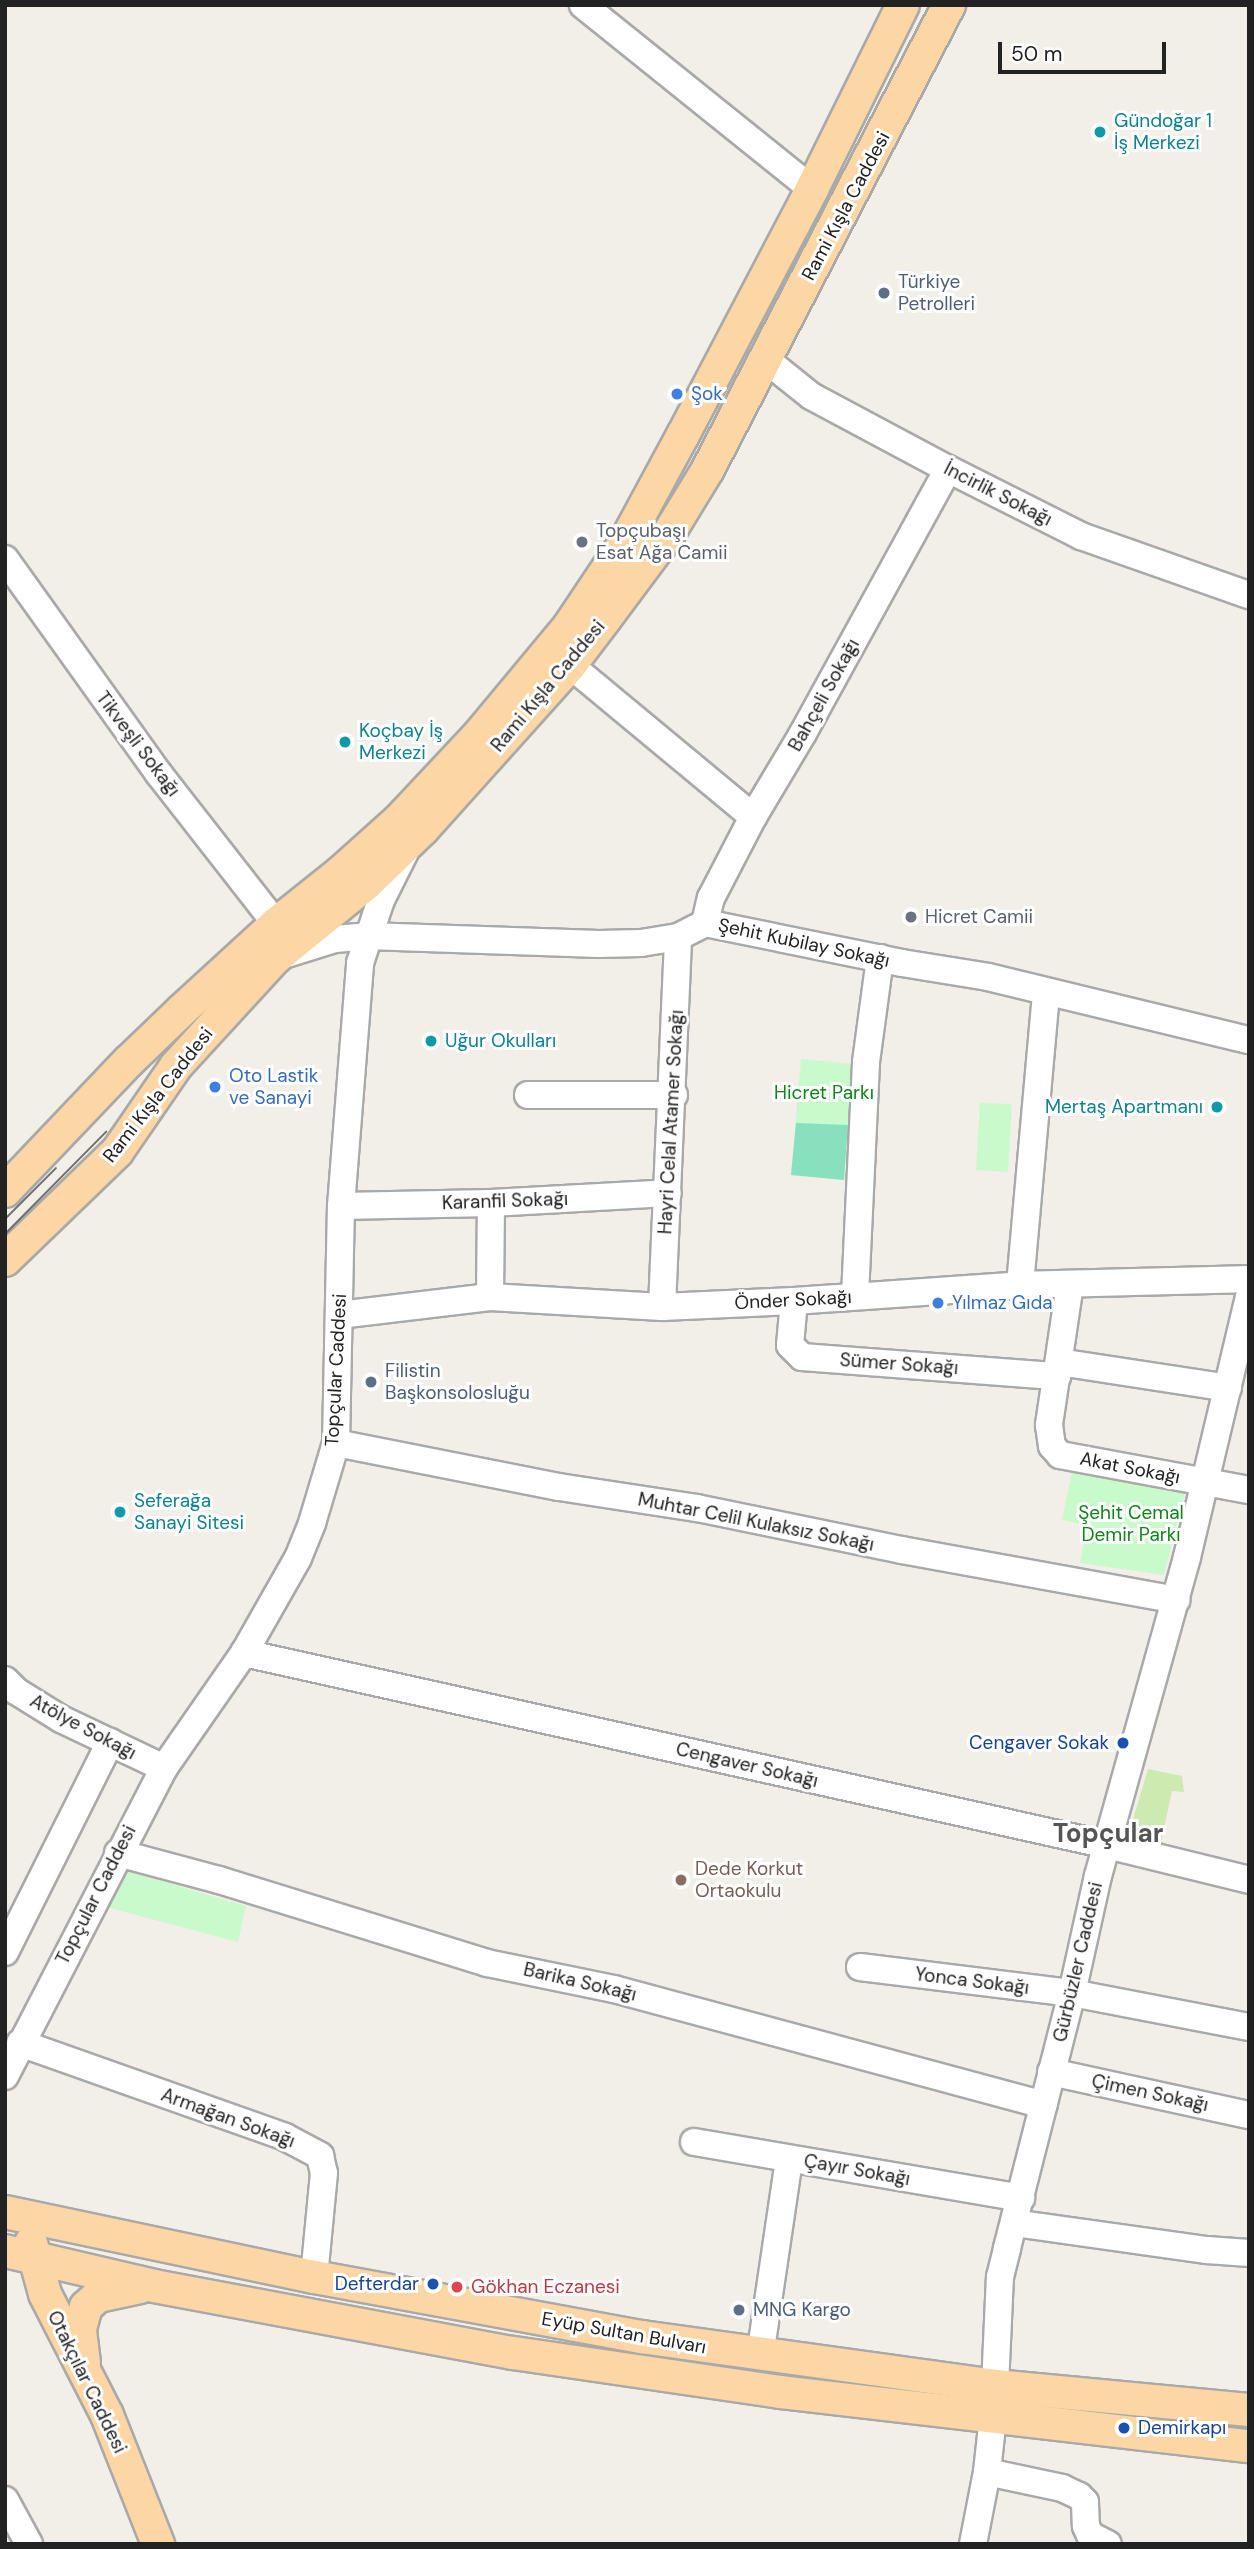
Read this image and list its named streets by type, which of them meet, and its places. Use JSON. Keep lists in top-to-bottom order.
{
  "streets": {
    "main road": ["Rami Kışla Caddesi", "Eyüp Sultan Bulvarı", "Otakçılar Caddesi"],
    "street": [
      "İncirlik Sokağı",
      "Bahçeli Sokağı",
      "Tikveşli Sokağı",
      "Şehit Kubilay Sokağı",
      "Hayri Celal Atamer Sokağı",
      "Karanfil Sokağı",
      "Önder Sokağı",
      "Sümer Sokağı",
      "Topçular Caddesi",
      "Akat Sokağı",
      "Muhtar Celil Kulaksız Sokağı",
      "Atölye Sokağı",
      "Cengaver Sokağı",
      "Gürbüzler Caddesi",
      "Yonca Sokağı",
      "Barika Sokağı",
      "Çimen Sokağı",
      "Armağan Sokağı",
      "Çayır Sokağı"
    ]
  },
  "crossings": [
    ["Rami Kışla Caddesi", "İncirlik Sokağı"],
    ["Rami Kışla Caddesi", "Tikveşli Sokağı"],
    ["Rami Kışla Caddesi", "Şehit Kubilay Sokağı"],
    ["Rami Kışla Caddesi", "Topçular Caddesi"],
    ["İncirlik Sokağı", "Bahçeli Sokağı"],
    ["Bahçeli Sokağı", "Şehit Kubilay Sokağı"],
    ["Şehit Kubilay Sokağı", "Hayri Celal Atamer Sokağı"],
    ["Şehit Kubilay Sokağı", "Topçular Caddesi"],
    ["Hayri Celal Atamer Sokağı", "Karanfil Sokağı"],
    ["Hayri Celal Atamer Sokağı", "Önder Sokağı"],
    ["Karanfil Sokağı", "Topçular Caddesi"],
    ["Önder Sokağı", "Sümer Sokağı"],
    ["Önder Sokağı", "Topçular Caddesi"],
    ["Önder Sokağı", "Akat Sokağı"],
    ["Sümer Sokağı", "Akat Sokağı"],
    ["Sümer Sokağı", "Gürbüzler Caddesi"],
    ["Topçular Caddesi", "Muhtar Celil Kulaksız Sokağı"],
    ["Topçular Caddesi", "Atölye Sokağı"],
    ["Topçular Caddesi", "Cengaver Sokağı"],
    ["Topçular Caddesi", "Barika Sokağı"],
    ["Topçular Caddesi", "Armağan Sokağı"],
    ["Akat Sokağı", "Gürbüzler Caddesi"],
    ["Muhtar Celil Kulaksız Sokağı", "Gürbüzler Caddesi"],
    ["Cengaver Sokağı", "Gürbüzler Caddesi"],
    ["Gürbüzler Caddesi", "Yonca Sokağı"],
    ["Gürbüzler Caddesi", "Barika Sokağı"],
    ["Gürbüzler Caddesi", "Çimen Sokağı"],
    ["Gürbüzler Caddesi", "Çayır Sokağı"],
    ["Gürbüzler Caddesi", "Eyüp Sultan Bulvarı"],
    ["Armağan Sokağı", "Eyüp Sultan Bulvarı"],
    ["Eyüp Sultan Bulvarı", "Otakçılar Caddesi"]
  ],
  "districts": ["Topçular"],
  "parks": ["Hicret Parkı", "Şehit Cemal Demir Parkı"],
  "places": [
    "Gündoğar 1 İş Merkezi",
    "Türkiye Petrolleri",
    "Şok",
    "Topçubaşı Esat Ağa Camii",
    "Koçbay İş Merkezi",
    "Hicret Camii",
    "Uğur Okulları",
    "Oto Lastik ve Sanayi",
    "Mertaş Apartmanı",
    "Yılmaz Gıda",
    "Filistin Başkonsolosluğu",
    "Seferağa Sanayi Sitesi",
    "Cengaver Sokak",
    "Dede Korkut Ortaokulu",
    "Defterdar",
    "Gökhan Eczanesi",
    "MNG Kargo",
    "Demirkapı"
  ],
  "scale_bar": "50 m"
}
